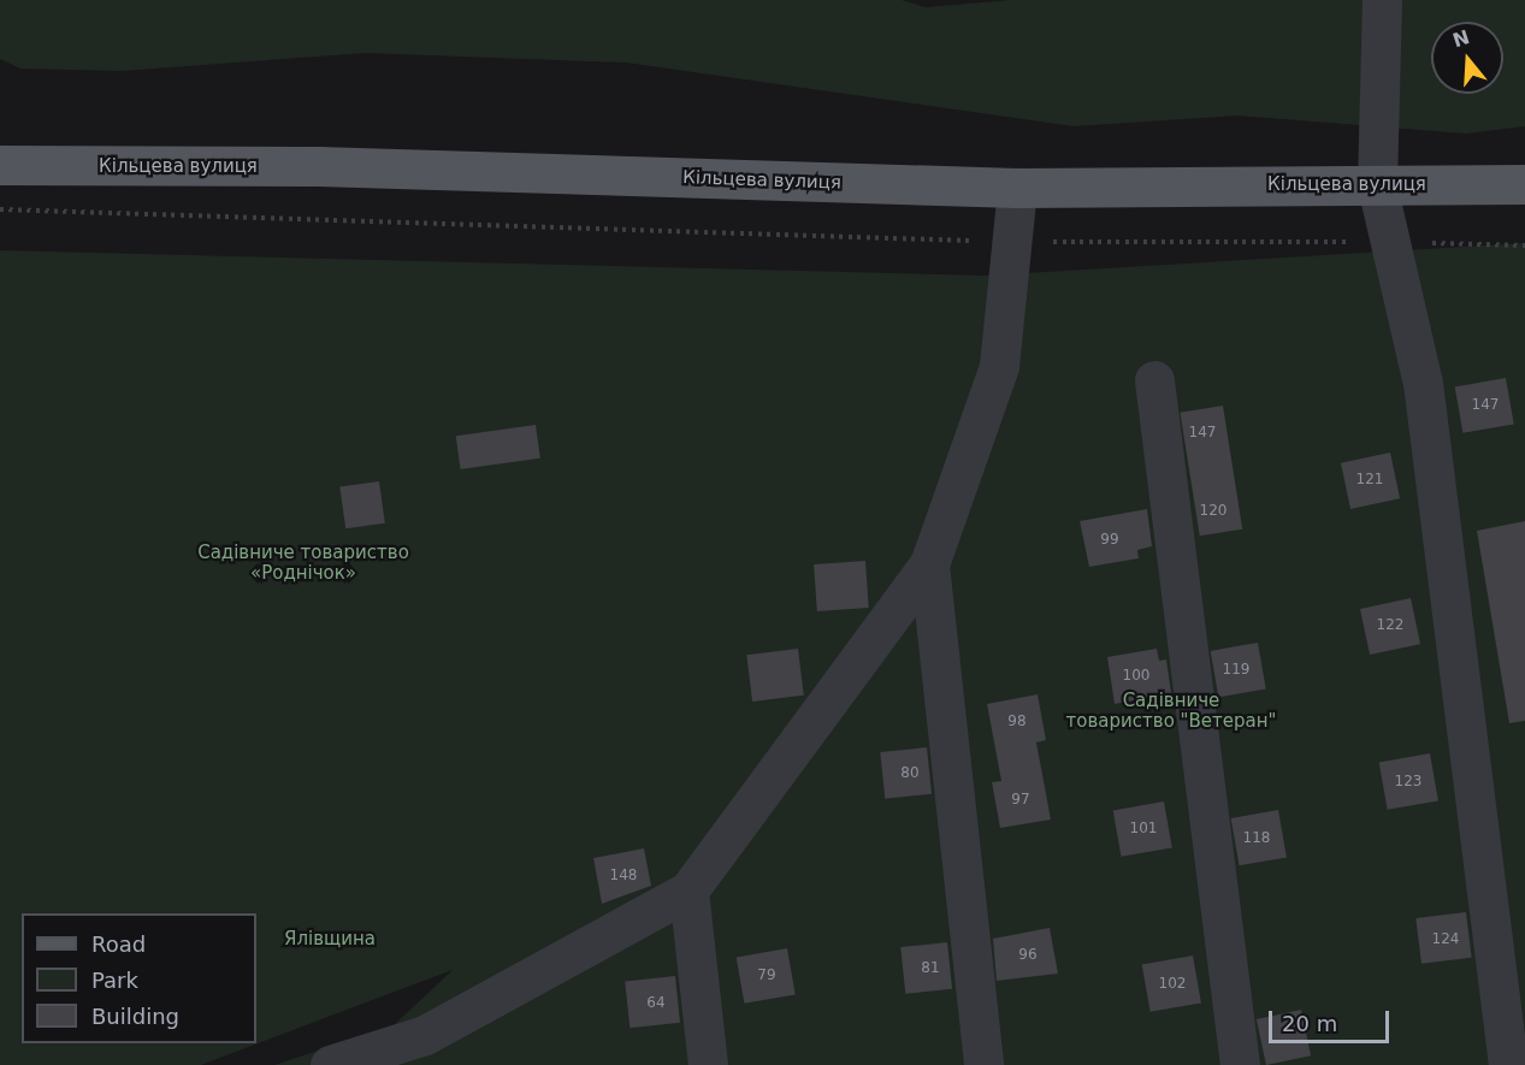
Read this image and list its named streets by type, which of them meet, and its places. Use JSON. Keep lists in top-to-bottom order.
{
  "streets": {
    "main road": ["Кільцева вулиця"]
  },
  "parks": ["Садівниче товариство «Роднічок»", "Садівниче товариство \"Ветеран\"", "Ялівщина"],
  "house_numbers": [
    "147",
    "147",
    "121",
    "120",
    "99",
    "122",
    "119",
    "100",
    "98",
    "80",
    "123",
    "97",
    "101",
    "118",
    "148",
    "124",
    "96",
    "81",
    "79",
    "102",
    "64"
  ],
  "legend": ["Road", "Park", "Building"],
  "scale_bar": "20 m",
  "north": "top"
}
